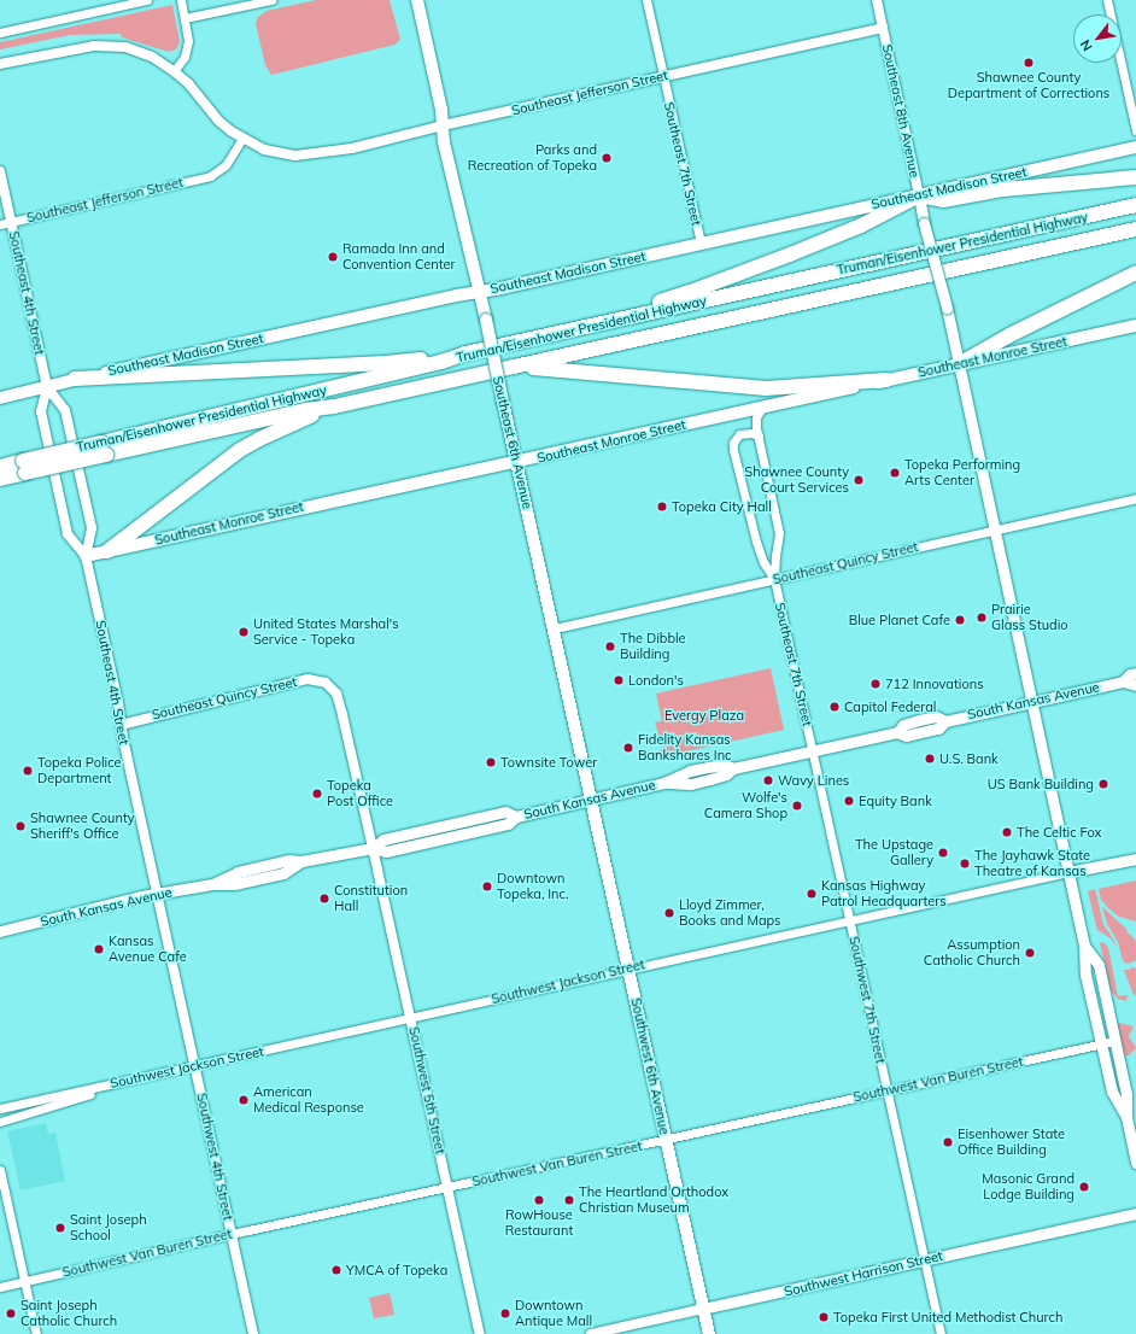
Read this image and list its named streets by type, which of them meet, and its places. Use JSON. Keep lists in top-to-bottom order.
{
  "streets": {
    "highway": ["Truman/Eisenhower Presidential Highway"],
    "main road": [
      "Southeast 8th Avenue",
      "Southeast Madison Street",
      "Southeast Monroe Street",
      "Southeast 6th Avenue",
      "South Kansas Avenue",
      "Southwest Jackson Street",
      "Southwest 6th Avenue",
      "Southwest Harrison Street"
    ],
    "street": [
      "Southeast Jefferson Street",
      "Southeast 7th Street",
      "Southeast 4th Street",
      "Southeast Quincy Street",
      "Southwest 7th Street",
      "Southwest Van Buren Street",
      "Southwest 5th Street",
      "Southwest 4th Street"
    ]
  },
  "crossings": [
    ["Southeast Jefferson Street", "Southeast 8th Avenue"],
    ["Southeast Jefferson Street", "Southeast 7th Street"],
    ["Southeast Jefferson Street", "Southeast 4th Street"],
    ["Southeast Jefferson Street", "Southeast 6th Avenue"],
    ["Southeast 8th Avenue", "Southeast Madison Street"],
    ["Southeast 8th Avenue", "Southeast Monroe Street"],
    ["Southeast 8th Avenue", "Southeast Quincy Street"],
    ["Southeast 8th Avenue", "South Kansas Avenue"],
    ["Southeast 8th Avenue", "Southwest Jackson Street"],
    ["Southeast 8th Avenue", "Southwest Van Buren Street"],
    ["Southeast 7th Street", "Southeast Madison Street"],
    ["Southeast 7th Street", "Southeast Monroe Street"],
    ["Southeast 7th Street", "Southeast Quincy Street"],
    ["Southeast 7th Street", "South Kansas Avenue"],
    ["Southeast 7th Street", "Southwest 7th Street"],
    ["Southeast Madison Street", "Southeast 4th Street"],
    ["Southeast Madison Street", "Southeast 6th Avenue"],
    ["Southeast 4th Street", "Southeast Monroe Street"],
    ["Southeast 4th Street", "Southeast Quincy Street"],
    ["Southeast 4th Street", "South Kansas Avenue"],
    ["Southeast 4th Street", "Southwest 4th Street"],
    ["Southeast Monroe Street", "Southeast 6th Avenue"],
    ["Southeast 6th Avenue", "Southeast Quincy Street"],
    ["Southeast 6th Avenue", "South Kansas Avenue"],
    ["Southeast 6th Avenue", "Southwest 6th Avenue"],
    ["Southeast Quincy Street", "Southwest 5th Street"],
    ["South Kansas Avenue", "Southwest 7th Street"],
    ["South Kansas Avenue", "Southwest 6th Avenue"],
    ["South Kansas Avenue", "Southwest 5th Street"],
    ["South Kansas Avenue", "Southwest 4th Street"],
    ["Southwest Jackson Street", "Southwest 7th Street"],
    ["Southwest Jackson Street", "Southwest 6th Avenue"],
    ["Southwest Jackson Street", "Southwest 5th Street"],
    ["Southwest Jackson Street", "Southwest 4th Street"],
    ["Southwest 7th Street", "Southwest Van Buren Street"],
    ["Southwest 7th Street", "Southwest Harrison Street"],
    ["Southwest 6th Avenue", "Southwest Van Buren Street"],
    ["Southwest 6th Avenue", "Southwest Harrison Street"],
    ["Southwest Van Buren Street", "Southwest 5th Street"],
    ["Southwest Van Buren Street", "Southwest 4th Street"]
  ],
  "parks": ["Evergy Plaza"],
  "places": [
    "Shawnee County Department of Corrections",
    "Parks and Recreation of Topeka",
    "Ramada Inn and Convention Center",
    "Topeka Performing Arts Center",
    "Shawnee County Court Services",
    "Topeka City Hall",
    "Prairie Glass Studio",
    "Blue Planet Cafe",
    "United States Marshal's Service - Topeka",
    "The Dibble Building",
    "London's",
    "712 Innovations",
    "Capitol Federal",
    "Fidelity Kansas Bankshares Inc",
    "U.S. Bank",
    "Townsite Tower",
    "Topeka Police Department",
    "Wavy Lines",
    "US Bank Building",
    "Topeka Post Office",
    "Equity Bank",
    "Wolfe's Camera Shop",
    "Shawnee County Sheriff's Office",
    "The Celtic Fox",
    "The Upstage Gallery",
    "The Jayhawk State Theatre of Kansas",
    "Downtown Topeka, Inc.",
    "Kansas Highway Patrol Headquarters",
    "Constitution Hall",
    "Lloyd Zimmer, Books and Maps",
    "Kansas Avenue Cafe",
    "Assumption Catholic Church",
    "American Medical Response",
    "Eisenhower State Office Building",
    "Masonic Grand Lodge Building",
    "RowHouse Restaurant",
    "The Heartland Orthodox Christian Museum",
    "Saint Joseph School",
    "YMCA of Topeka",
    "Saint Joseph Catholic Church",
    "Downtown Antique Mall",
    "Topeka First United Methodist Church"
  ],
  "north": "bottom left"
}
